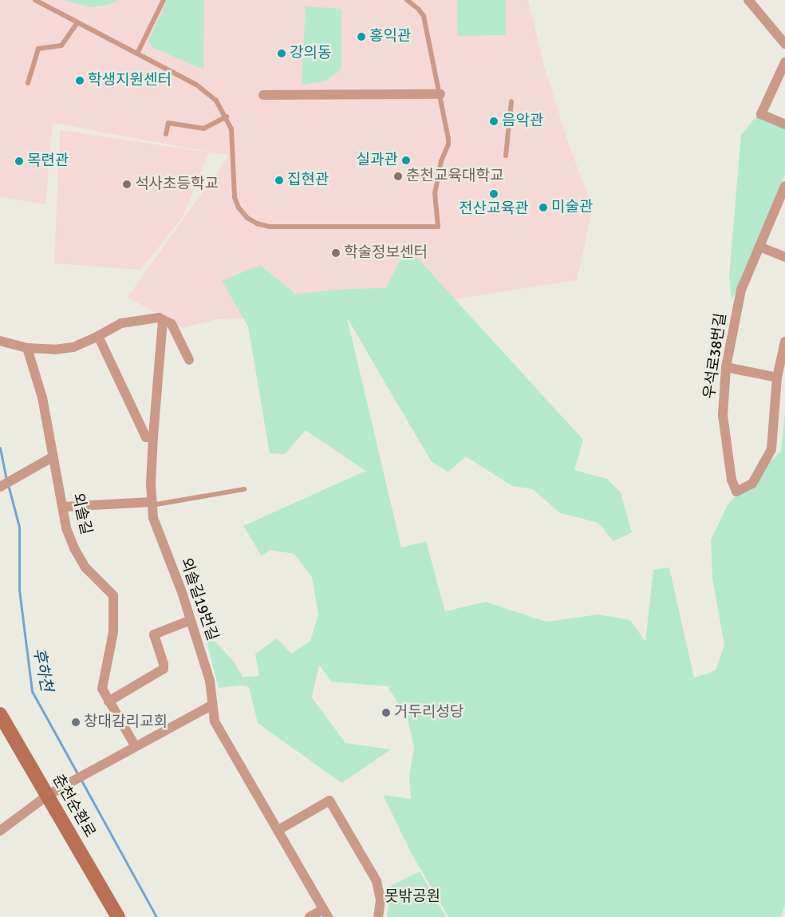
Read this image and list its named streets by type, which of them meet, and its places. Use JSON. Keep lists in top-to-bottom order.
{
  "streets": {
    "street": [
      "우석로38번길",
      "외솔길",
      "외솔길19번길",
      "춘천순환로"
    ]
  },
  "water": ["후하천"],
  "parks": ["못밖공원"],
  "places": [
    "홍익관",
    "강의동",
    "학생지원센터",
    "음악관",
    "실과관",
    "목련관",
    "춘천교육대학교",
    "집현관",
    "석사초등학교",
    "전산교육관",
    "미술관",
    "학술정보센터",
    "거두리성당",
    "창대감리교회"
  ]
}
